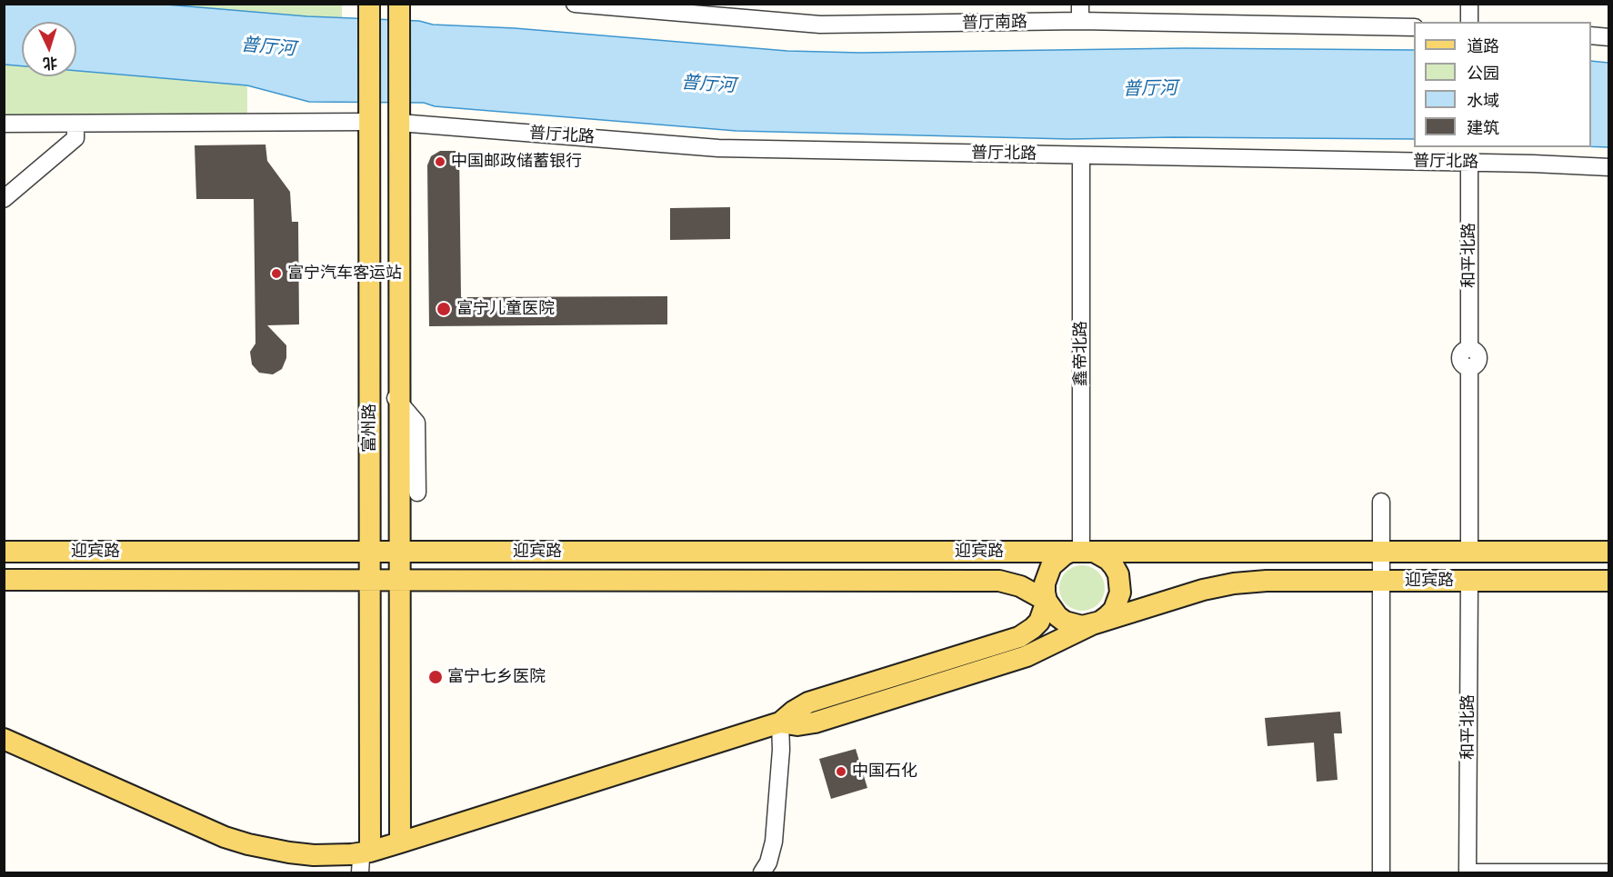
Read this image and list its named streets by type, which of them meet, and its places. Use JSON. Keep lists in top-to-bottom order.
{
  "streets": {
    "main road": ["富州路", "迎宾路"],
    "street": [
      "普厅南路",
      "普厅北路",
      "和平北路",
      "鑫帝北路"
    ]
  },
  "crossings": [
    ["普厅北路", "和平北路"],
    ["普厅北路", "鑫帝北路"],
    ["普厅北路", "富州路"],
    ["和平北路", "迎宾路"],
    ["鑫帝北路", "迎宾路"],
    ["富州路", "迎宾路"]
  ],
  "water": ["普厅河"],
  "places": [
    "中国邮政储蓄银行",
    "富宁汽车客运站",
    "富宁儿童医院",
    "富宁七乡医院",
    "中国石化"
  ],
  "legend": [
    "道路",
    "公园",
    "水域",
    "建筑"
  ],
  "north": "bottom"
}
